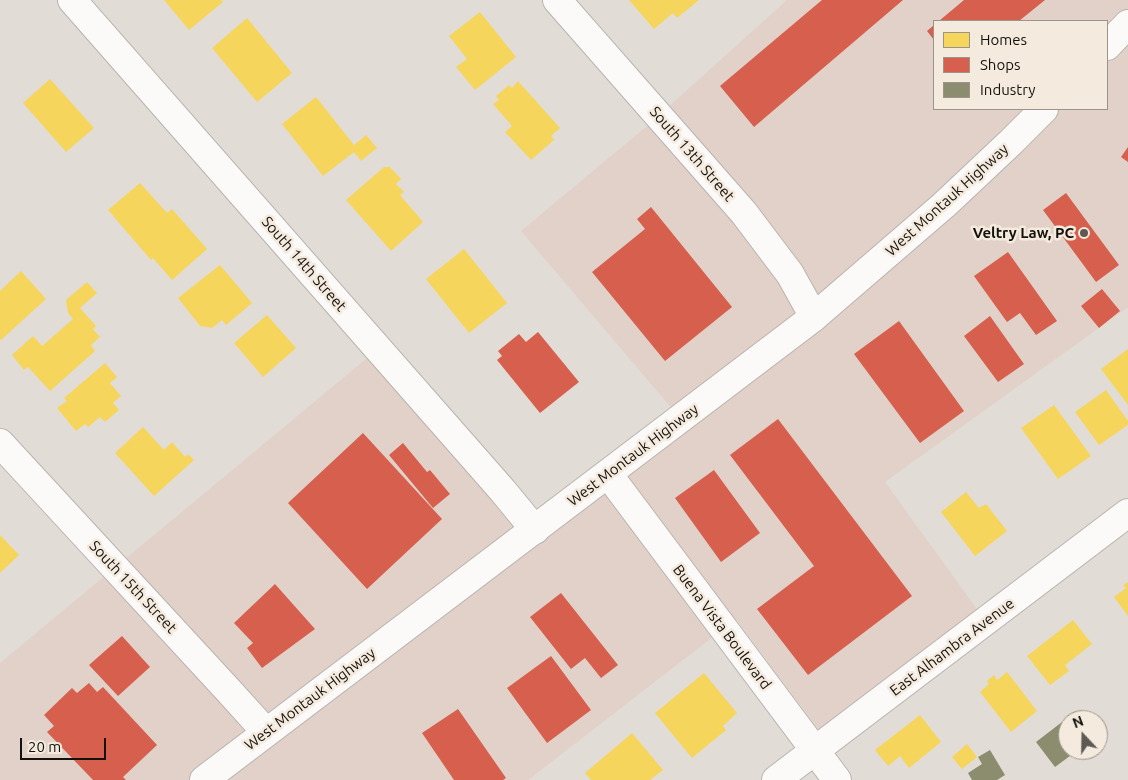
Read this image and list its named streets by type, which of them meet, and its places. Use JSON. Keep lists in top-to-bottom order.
{
  "streets": {
    "street": [
      "South 13th Street",
      "West Montauk Highway",
      "South 14th Street",
      "South 15th Street",
      "Buena Vista Boulevard",
      "East Alhambra Avenue"
    ]
  },
  "crossings": [
    ["South 13th Street", "West Montauk Highway"],
    ["West Montauk Highway", "South 14th Street"],
    ["West Montauk Highway", "South 15th Street"],
    ["West Montauk Highway", "Buena Vista Boulevard"],
    ["Buena Vista Boulevard", "East Alhambra Avenue"]
  ],
  "places": ["Veltry Law, PC"],
  "legend": ["Homes", "Shops", "Industry"],
  "scale_bar": "20 m",
  "north": "top"
}
